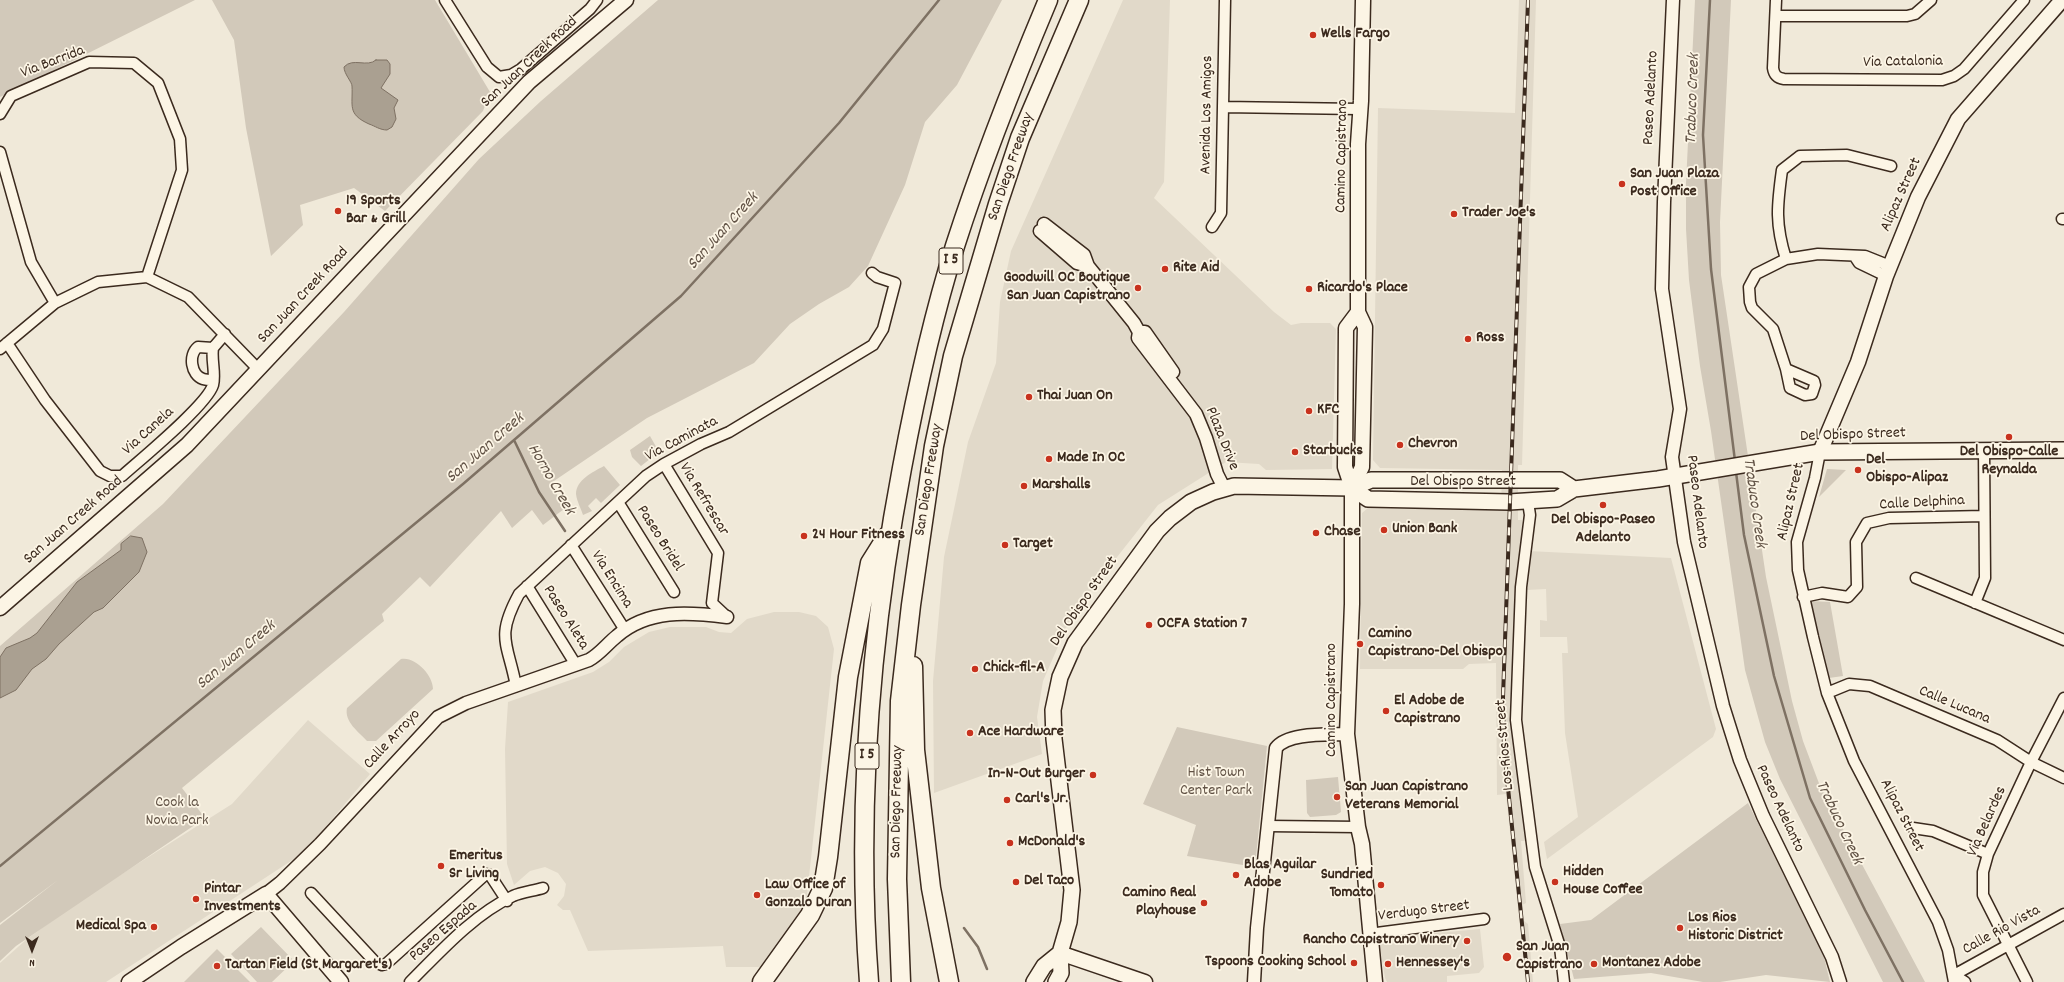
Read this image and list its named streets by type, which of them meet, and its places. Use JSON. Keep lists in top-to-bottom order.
{
  "streets": {
    "highway": ["San Diego Freeway", "I 5"],
    "main road": [
      "San Juan Creek Road",
      "Camino Capistrano",
      "Alipaz Street",
      "Del Obispo Street",
      "Calle Arroyo"
    ],
    "street": [
      "Via Barrida",
      "Via Catalonia",
      "Paseo Adelanto",
      "Avenida Los Amigos",
      "Via Canela",
      "Plaza Drive",
      "Via Caminata",
      "Via Refrescar",
      "Calle Delphina",
      "Paseo Bridel",
      "Via Encima",
      "Paseo Aleta",
      "Calle Lucana",
      "Los Rios Street",
      "Via Belardes",
      "Verdugo Street",
      "Calle Rio Vista",
      "Paseo Espada"
    ]
  },
  "crossings": [
    ["Paseo Adelanto", "Del Obispo Street"],
    ["Camino Capistrano", "Del Obispo Street"],
    ["Camino Capistrano", "Verdugo Street"],
    ["Alipaz Street", "Del Obispo Street"],
    ["Alipaz Street", "Calle Delphina"],
    ["Alipaz Street", "Calle Lucana"],
    ["Alipaz Street", "Calle Rio Vista"],
    ["Del Obispo Street", "Plaza Drive"],
    ["Del Obispo Street", "Los Rios Street"],
    ["Via Caminata", "Via Refrescar"],
    ["Via Caminata", "Paseo Bridel"],
    ["Via Caminata", "Via Encima"],
    ["Via Caminata", "Paseo Aleta"],
    ["Via Caminata", "Calle Arroyo"],
    ["Via Refrescar", "Calle Arroyo"],
    ["Via Encima", "Calle Arroyo"],
    ["Paseo Aleta", "Calle Arroyo"],
    ["Calle Lucana", "Via Belardes"],
    ["Via Belardes", "Calle Rio Vista"]
  ],
  "water": ["Trabuco Creek", "San Juan Creek", "Horno Creek"],
  "parks": ["Hist Town Center Park", "Cook la Novia Park"],
  "places": [
    "Wells Fargo",
    "San Juan Plaza Post Office",
    "19 Sports Bar & Grill",
    "Trader Joe's",
    "Rite Aid",
    "Goodwill OC Boutique San Juan Capistrano",
    "Ricardo's Place",
    "Ross",
    "Thai Juan On",
    "KFC",
    "Del Obispo-Calle Reynalda",
    "Chevron",
    "Starbucks",
    "Made In OC",
    "Del Obispo-Alipaz",
    "Marshalls",
    "Del Obispo-Paseo Adelanto",
    "Union Bank",
    "Chase",
    "24 Hour Fitness",
    "Target",
    "OCFA Station 7",
    "Camino Capistrano-Del Obispo",
    "Chick-fil-A",
    "El Adobe de Capistrano",
    "Ace Hardware",
    "In-N-Out Burger",
    "San Juan Capistrano Veterans Memorial",
    "Carl's Jr.",
    "McDonald's",
    "Emeritus Sr Living",
    "Blas Aguilar Adobe",
    "Del Taco",
    "Hidden House Coffee",
    "Sundried Tomato",
    "Law Office of Gonzalo Duran",
    "Pintar Investments",
    "Camino Real Playhouse",
    "Medical Spa",
    "Los Rios Historic District",
    "Rancho Capistrano Winery",
    "San Juan Capistrano",
    "Tspoons Cooking School",
    "Hennessey's",
    "Montanez Adobe",
    "Tartan Field (St Margaret's)"
  ],
  "north": "bottom"
}
